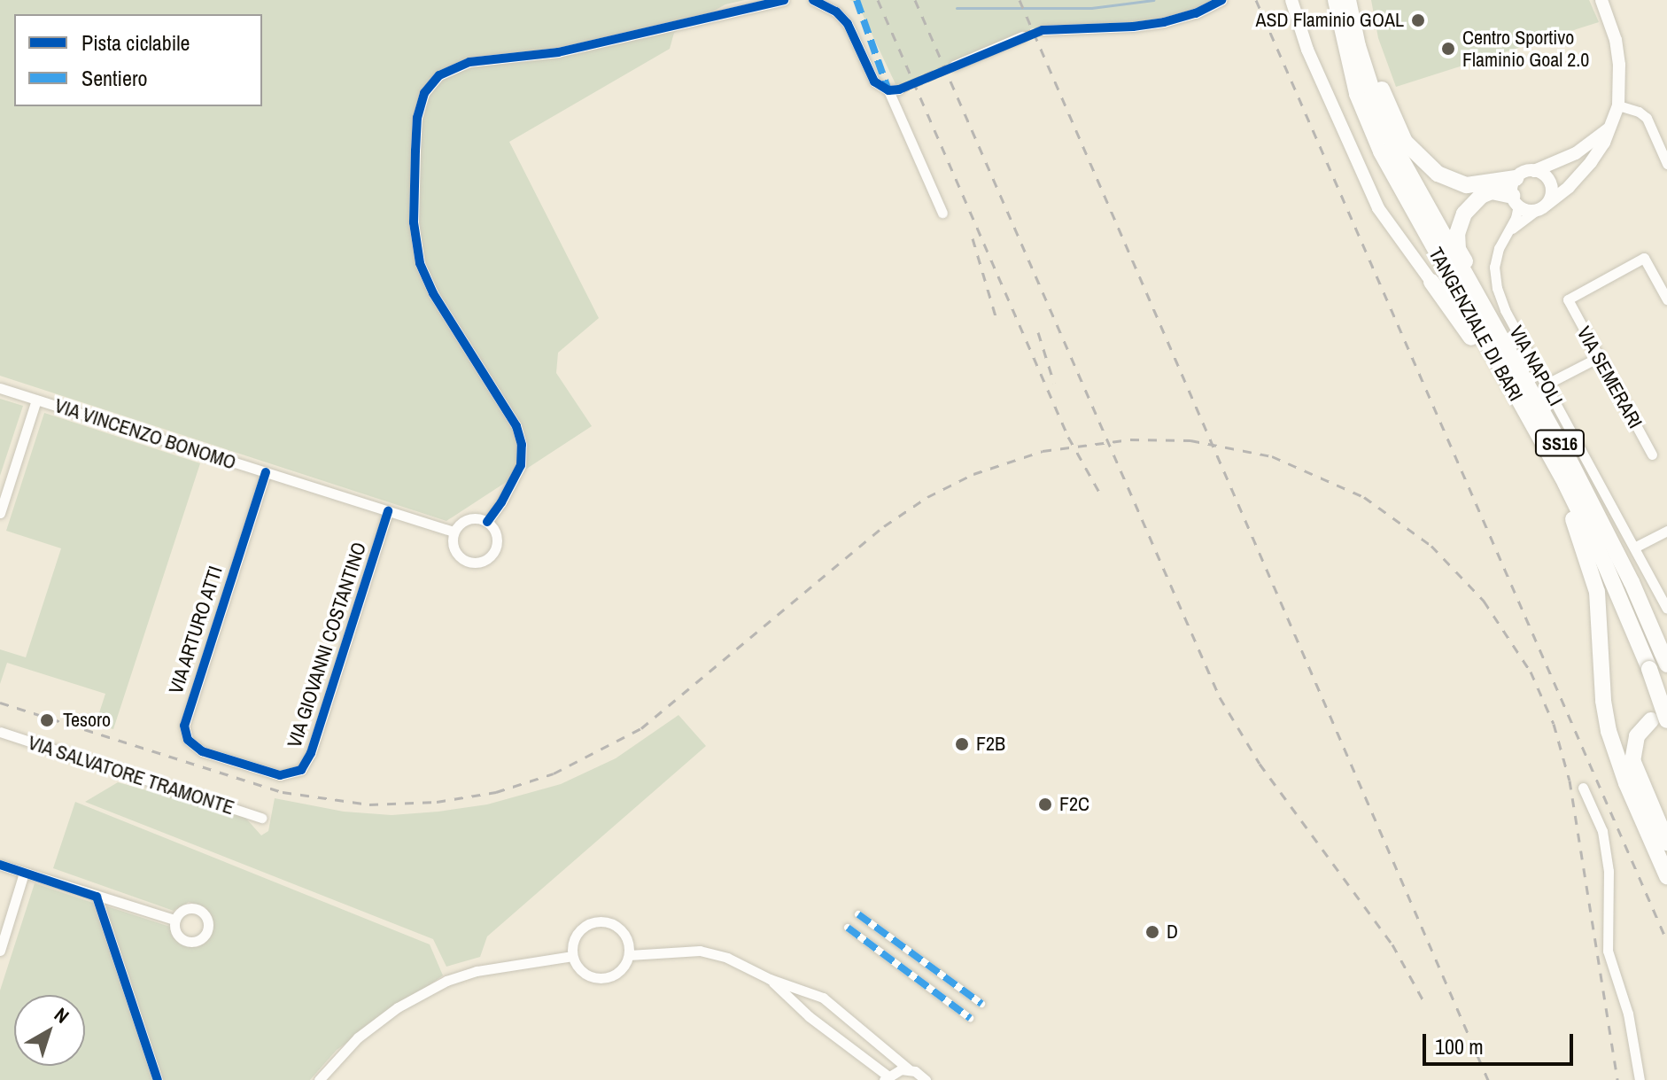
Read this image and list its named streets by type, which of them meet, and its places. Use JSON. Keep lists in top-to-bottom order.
{
  "streets": {
    "highway": ["TANGENZIALE DI BARI", "SS16"],
    "street": [
      "VIA NAPOLI",
      "VIA SEMERARI",
      "VIA VINCENZO BONOMO",
      "VIA ARTURO ATTI",
      "VIA GIOVANNI COSTANTINO",
      "VIA SALVATORE TRAMONTE"
    ]
  },
  "crossings": [
    ["VIA VINCENZO BONOMO", "VIA ARTURO ATTI"],
    ["VIA VINCENZO BONOMO", "VIA GIOVANNI COSTANTINO"],
    ["VIA ARTURO ATTI", "VIA GIOVANNI COSTANTINO"]
  ],
  "places": [
    "ASD Flaminio GOAL",
    "Centro Sportivo Flaminio Goal 2.0",
    "Tesoro",
    "F2B",
    "F2C",
    "D"
  ],
  "legend": ["Pista ciclabile", "Sentiero"],
  "scale_bar": "100 m",
  "north": "top right"
}
